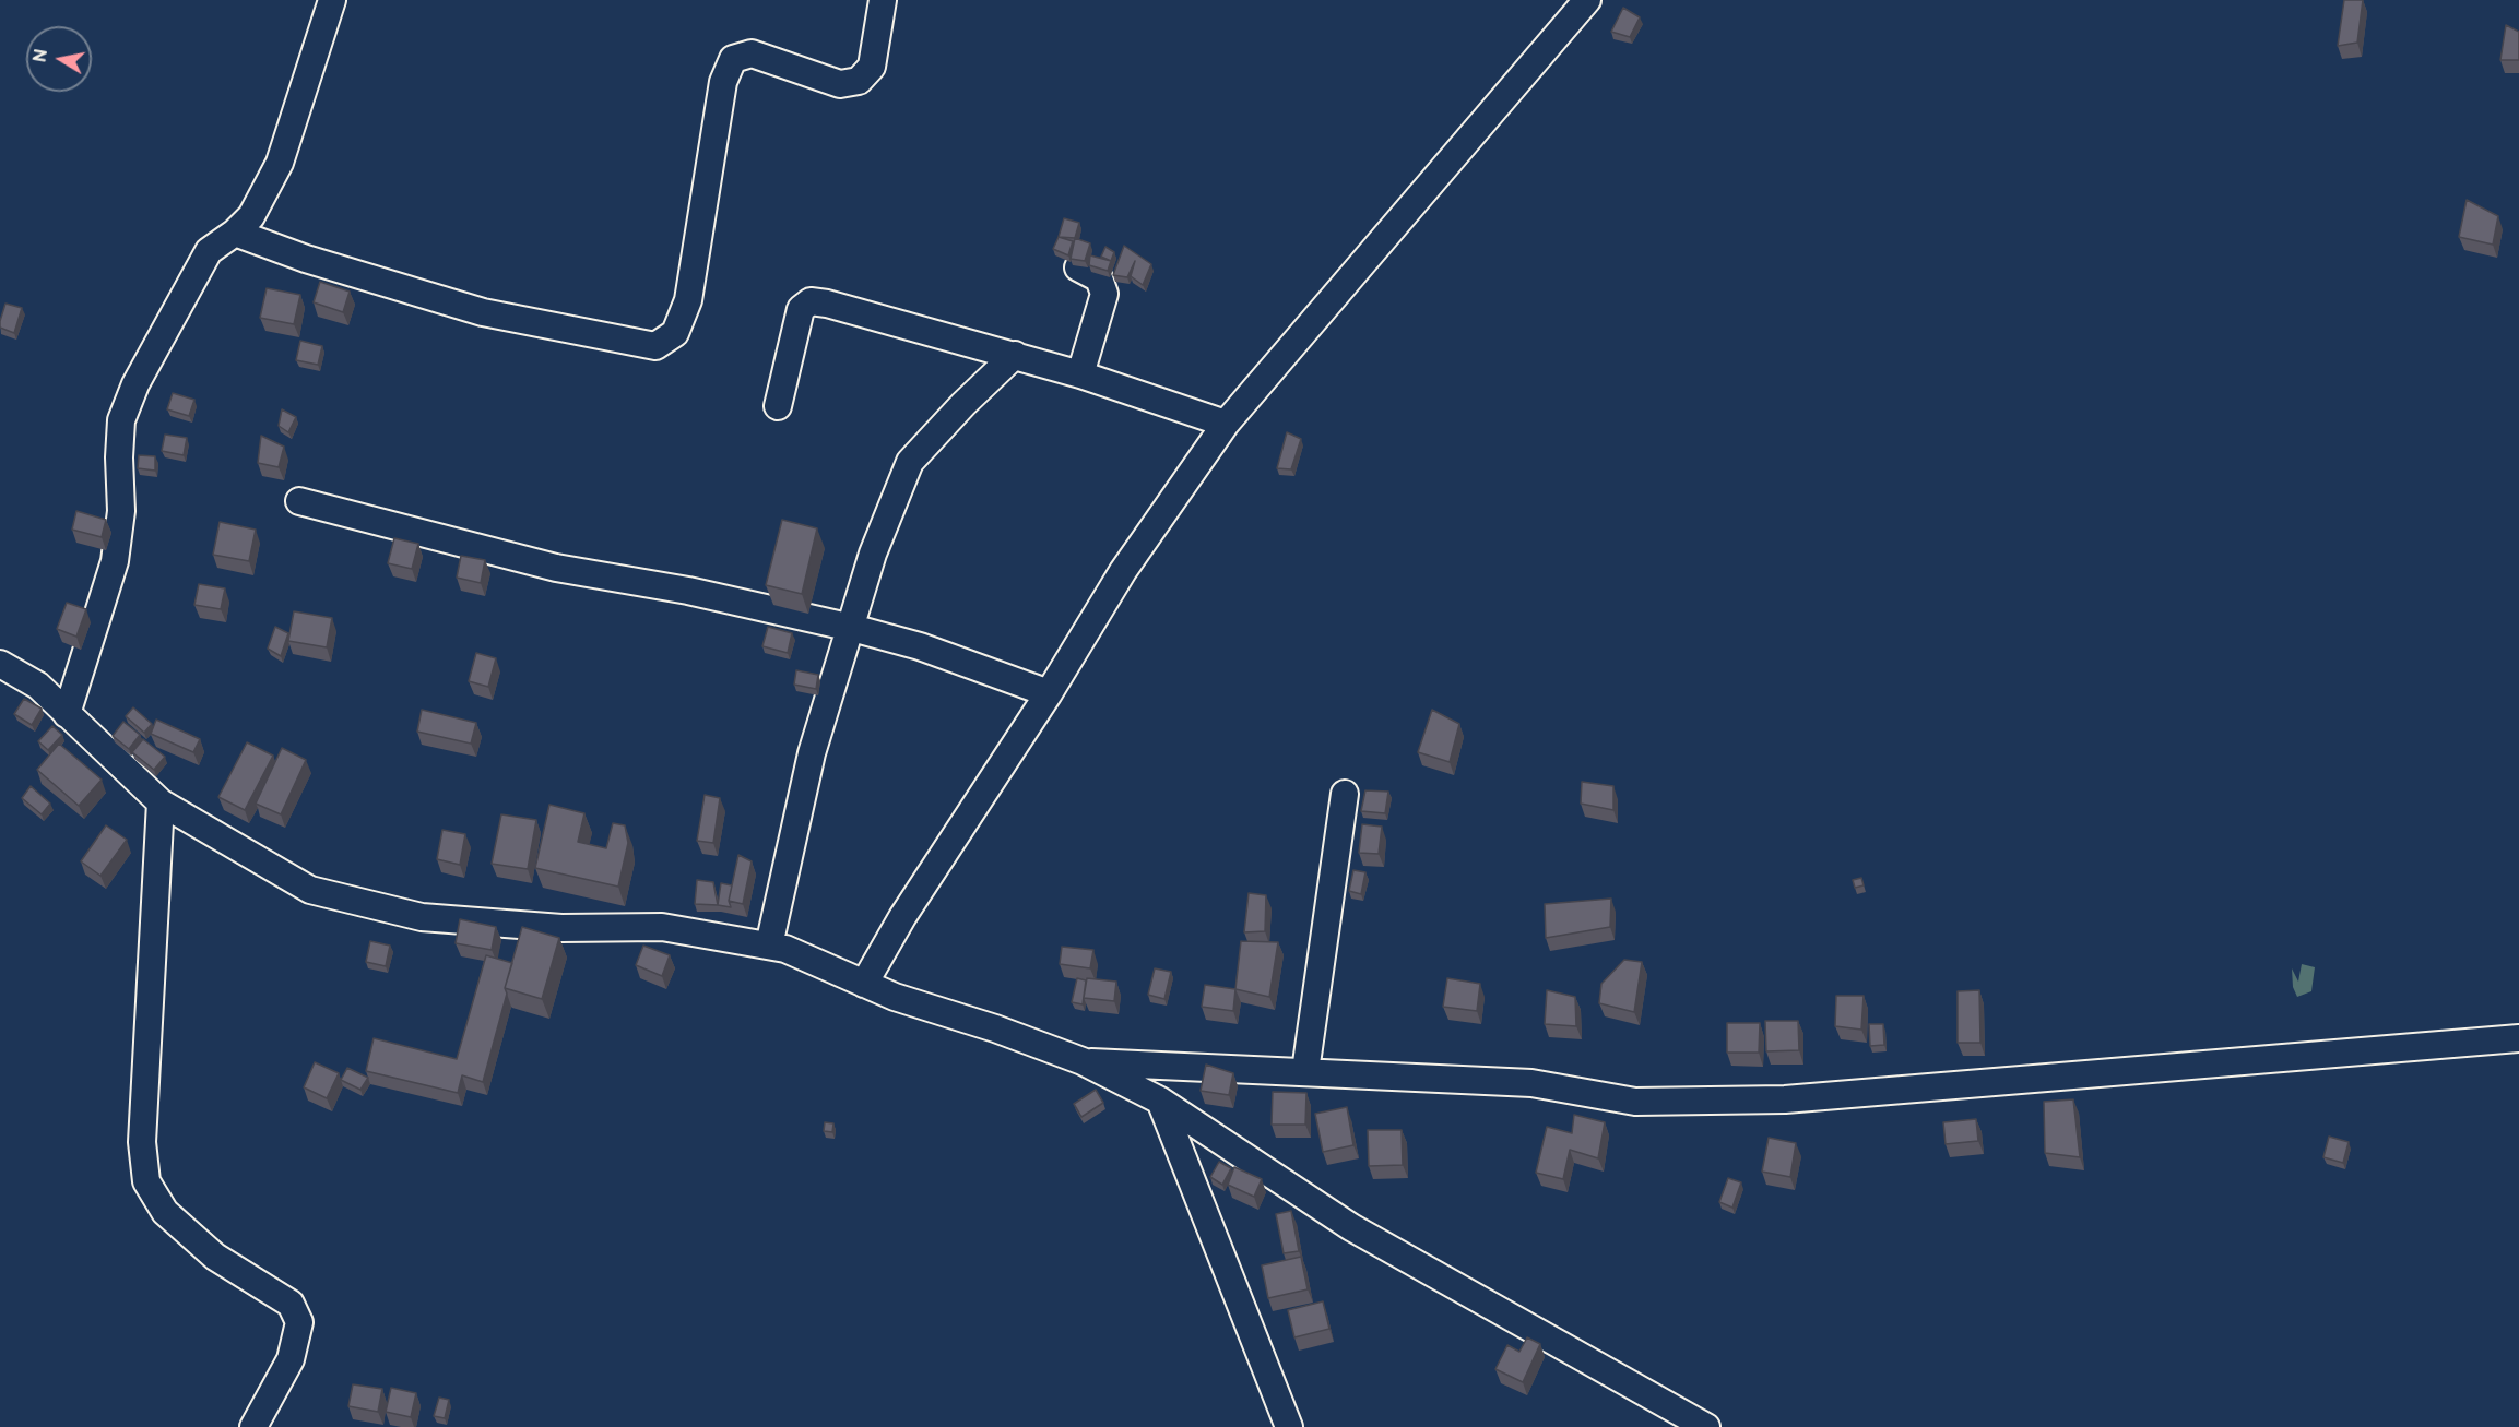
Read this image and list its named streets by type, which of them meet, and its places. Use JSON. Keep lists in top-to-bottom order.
{
  "north": "left"
}
